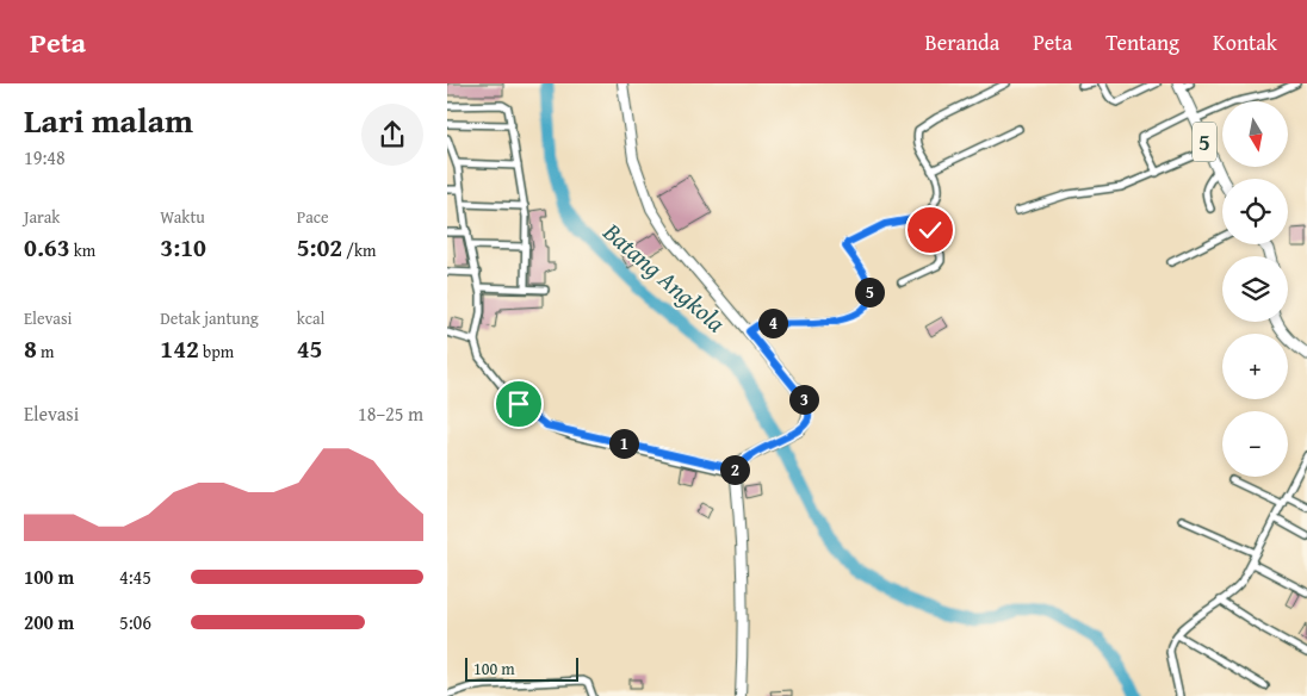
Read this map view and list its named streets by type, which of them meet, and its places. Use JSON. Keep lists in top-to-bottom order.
{
  "streets": {
    "highway": ["5"]
  },
  "water": ["Batang Angkola"],
  "scale_bar": "100 m",
  "north": "bottom",
  "page": {
    "header": "Peta",
    "nav": [
      "Beranda",
      "Peta",
      "Tentang",
      "Kontak"
    ],
    "heading": ["Lari malam", "19:48"],
    "map_buttons": ["+", "−"],
    "stats": [
      ["Jarak", "0.63 km"],
      ["Waktu", "3:10"],
      ["Pace", "5:02 /km"],
      ["Elevasi", "8 m"],
      ["Detak jantung", "142 bpm"],
      ["kcal", "45"]
    ],
    "pins": [
      "5",
      "4",
      "3",
      "1",
      "2"
    ],
    "chart": ["Elevasi", "18–25 m"],
    "list": [
      {
        "name": "100 m",
        "note": "4:45"
      },
      {
        "name": "200 m",
        "note": "5:06"
      }
    ],
    "scale": "100 m"
  }
}
